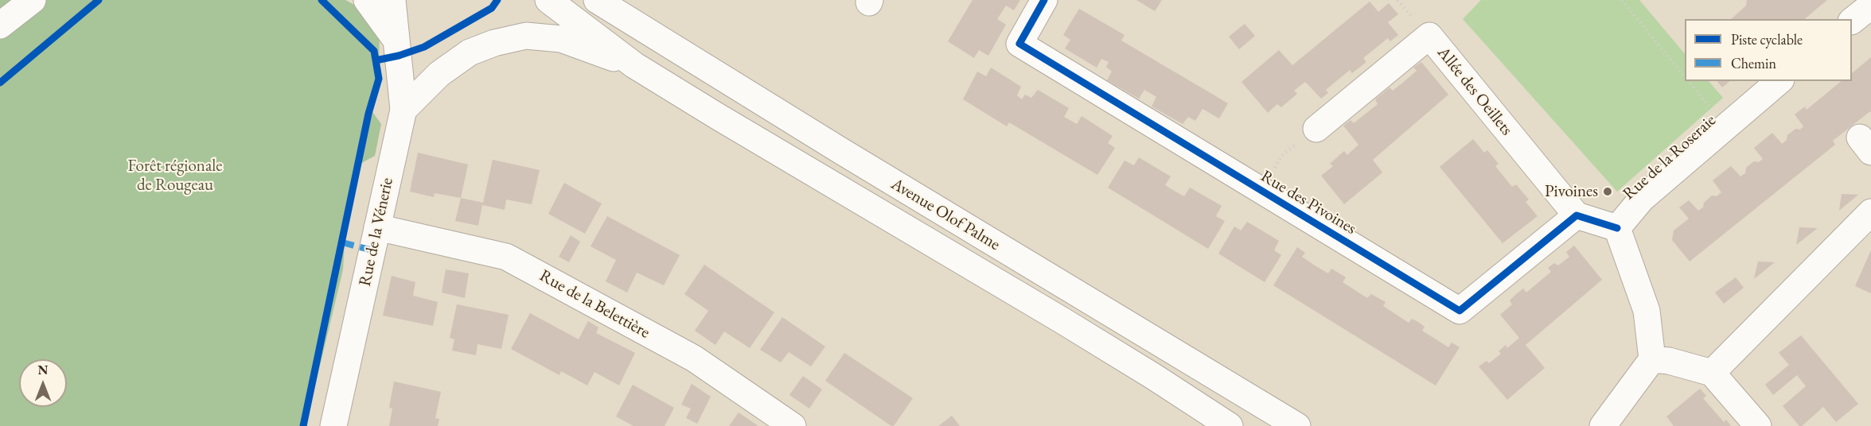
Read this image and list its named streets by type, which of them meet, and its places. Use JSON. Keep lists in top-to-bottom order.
{
  "streets": {
    "street": [
      "Allée des Oeillets",
      "Rue de la Roseraie",
      "Rue des Pivoines",
      "Avenue Olof Palme",
      "Rue de la Vénerie",
      "Rue de la Belettière"
    ]
  },
  "crossings": [
    ["Allée des Oeillets", "Rue des Pivoines"],
    ["Rue de la Vénerie", "Rue de la Belettière"]
  ],
  "parks": ["Forêt régionale de Rougeau"],
  "places": ["Pivoines"],
  "legend": ["Piste cyclable", "Chemin"],
  "north": "top"
}
